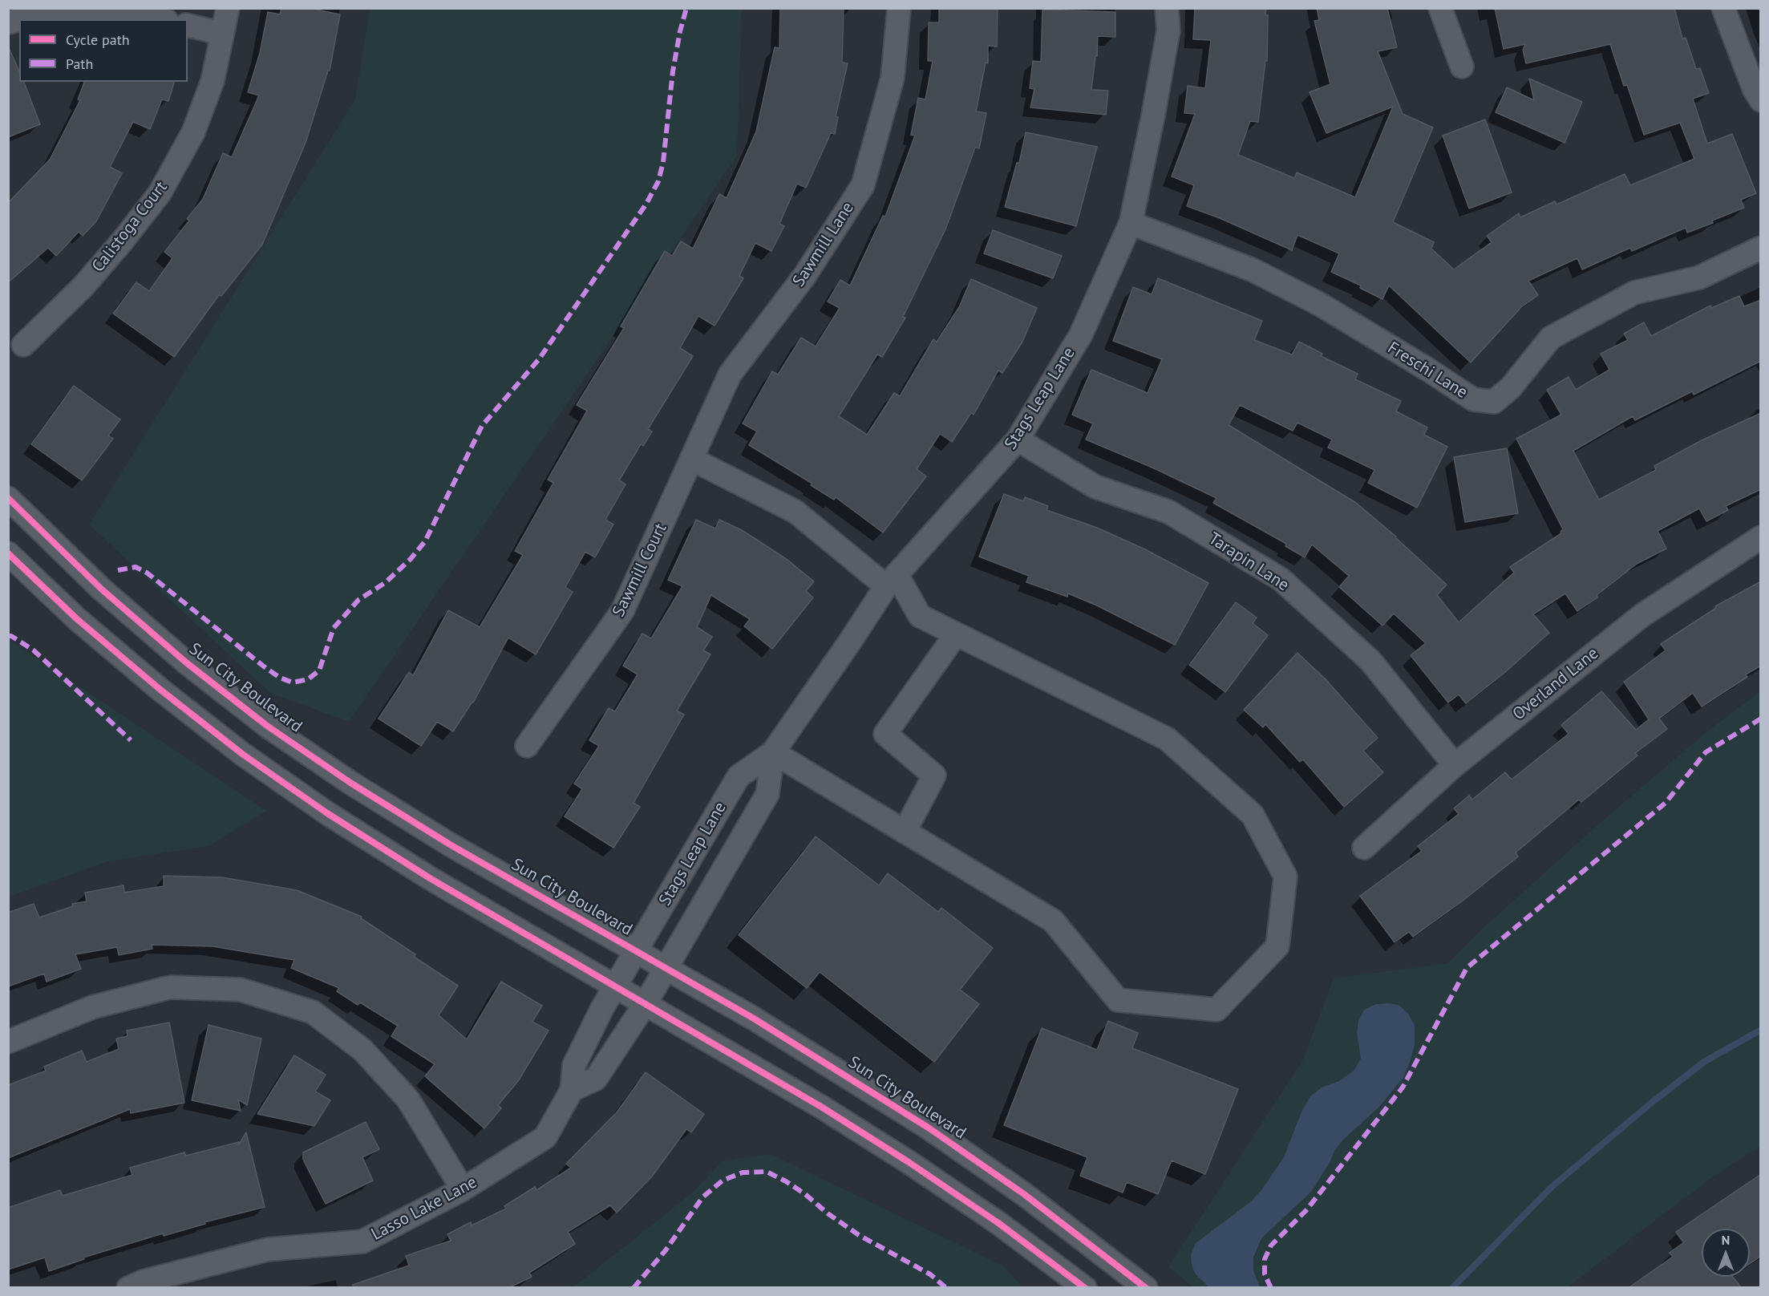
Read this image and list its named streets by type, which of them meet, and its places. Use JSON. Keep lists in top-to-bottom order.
{
  "streets": {
    "street": [
      "Calistoga Court",
      "Sawmill Lane",
      "Freschi Lane",
      "Stags Leap Lane",
      "Tarapin Lane",
      "Sawmill Court",
      "Overland Lane",
      "Sun City Boulevard",
      "Lasso Lake Lane"
    ]
  },
  "crossings": [
    ["Sawmill Lane", "Sawmill Court"],
    ["Freschi Lane", "Stags Leap Lane"],
    ["Stags Leap Lane", "Tarapin Lane"],
    ["Stags Leap Lane", "Sun City Boulevard"],
    ["Stags Leap Lane", "Lasso Lake Lane"],
    ["Tarapin Lane", "Overland Lane"],
    ["Sun City Boulevard", "Lasso Lake Lane"]
  ],
  "legend": ["Cycle path", "Path"],
  "north": "top"
}
